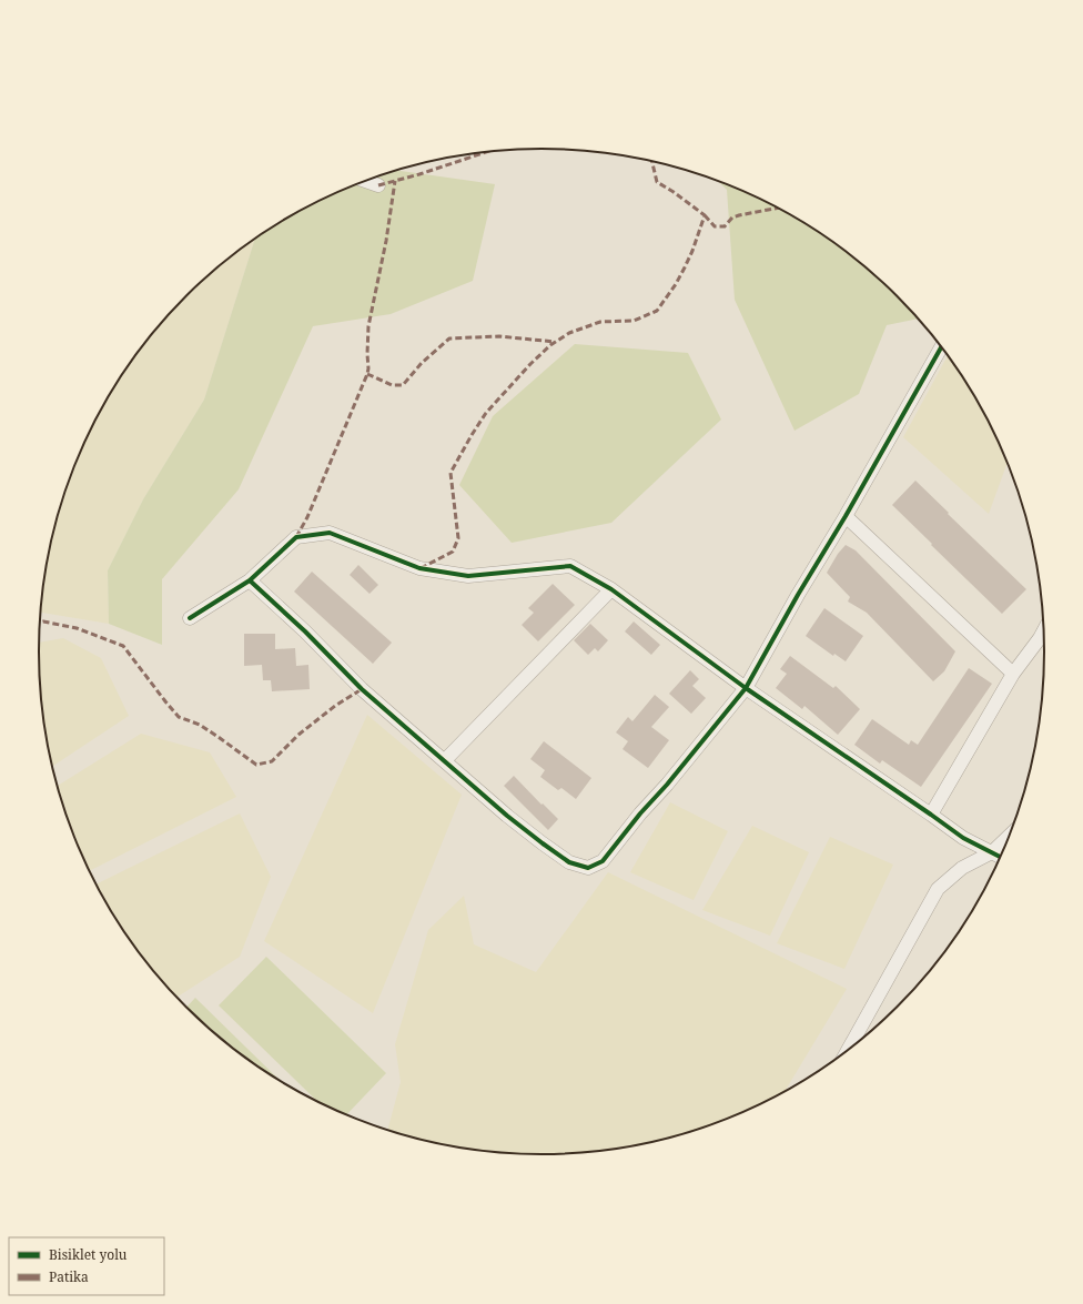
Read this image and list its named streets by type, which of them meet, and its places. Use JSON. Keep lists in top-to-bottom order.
{
  "legend": ["Bisiklet yolu", "Patika"]
}
